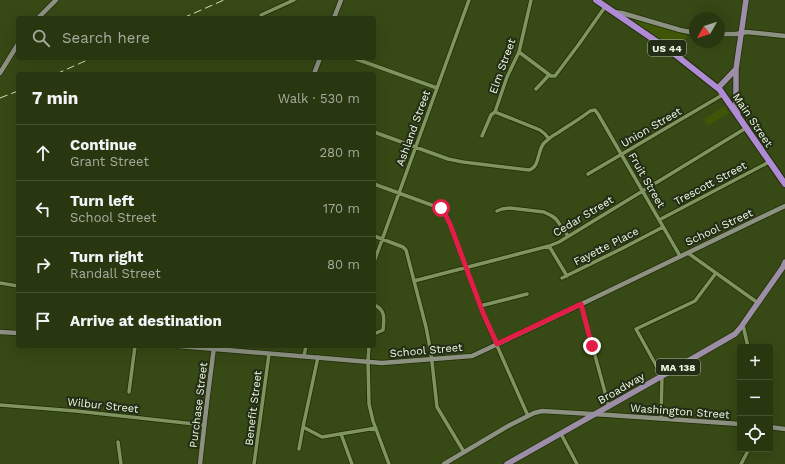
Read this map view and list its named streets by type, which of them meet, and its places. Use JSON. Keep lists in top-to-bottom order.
{
  "streets": {
    "highway": ["US 44", "Main Street"],
    "main road": ["MA 138", "Broadway"],
    "street": [
      "Elm Street",
      "Union Street",
      "Ashland Street",
      "Fruit Street",
      "Trescott Street",
      "Cedar Street",
      "School Street",
      "Fayette Place",
      "Wilbur Street",
      "Purchase Street",
      "Benefit Street",
      "Washington Street"
    ]
  },
  "crossings": [
    ["US 44", "Main Street"],
    ["Main Street", "Union Street"],
    ["Main Street", "Trescott Street"],
    ["Main Street", "Cedar Street"],
    ["Union Street", "Fruit Street"],
    ["Fruit Street", "Trescott Street"],
    ["Fruit Street", "Cedar Street"],
    ["Fruit Street", "School Street"],
    ["Fruit Street", "Fayette Place"],
    ["Cedar Street", "Fayette Place"],
    ["School Street", "Benefit Street"],
    ["Broadway", "Washington Street"],
    ["Wilbur Street", "Purchase Street"]
  ],
  "north": "bottom left",
  "page": {
    "search": "Search here",
    "heading": ["7 min", "Walk · 530 m"],
    "list": [
      ["Continue", "Grant Street", "280 m"],
      ["Turn left", "School Street", "170 m"],
      ["Turn right", "Randall Street", "80 m"],
      "Arrive at destination"
    ],
    "map_buttons": ["+", "−"]
  }
}
